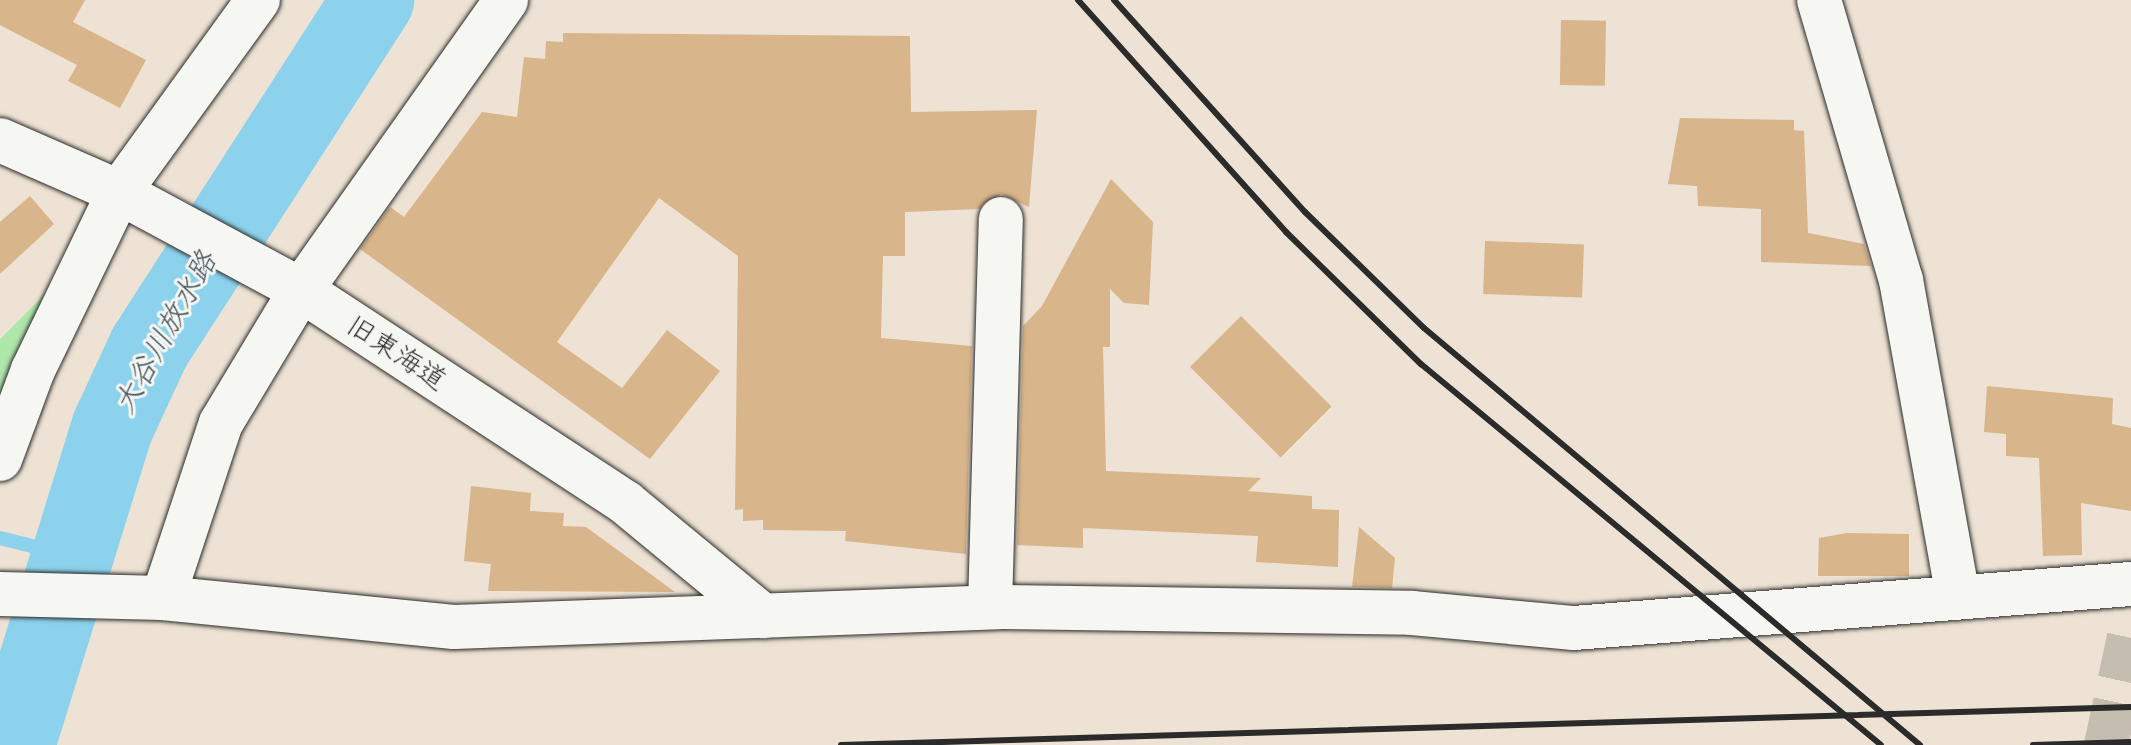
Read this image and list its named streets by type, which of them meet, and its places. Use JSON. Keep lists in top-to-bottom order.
{
  "streets": {
    "street": ["旧東海道"]
  },
  "water": ["大谷川放水路"]
}
